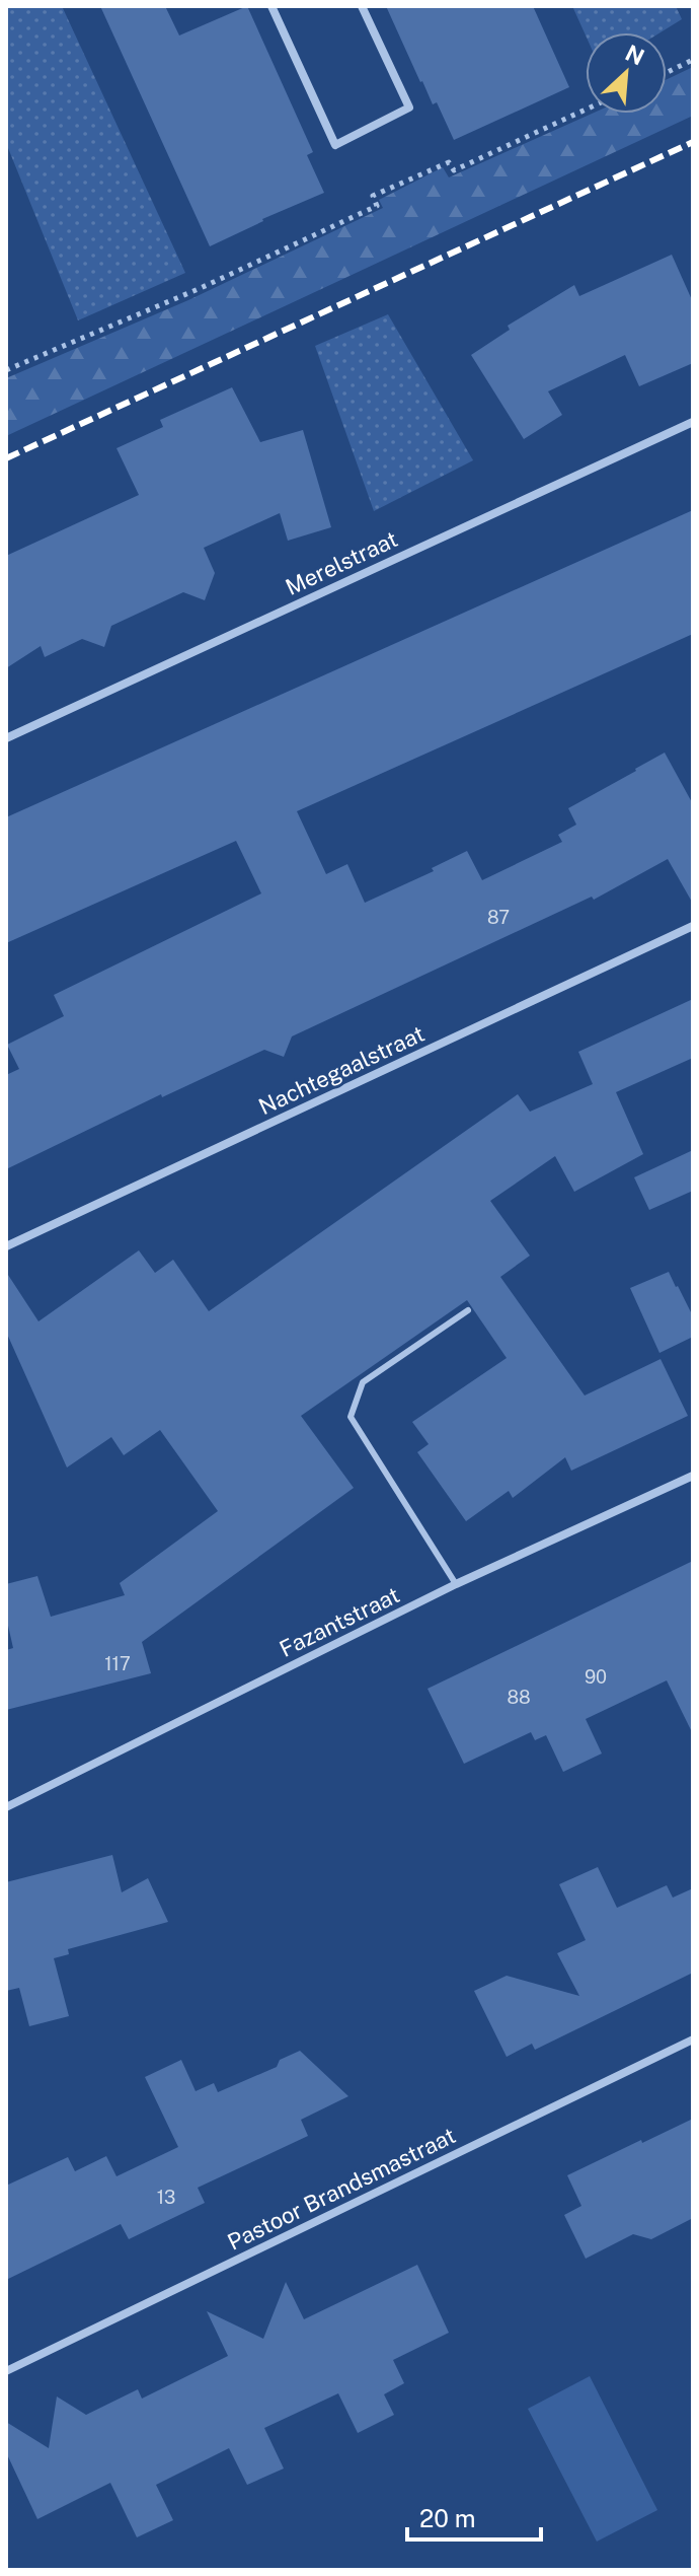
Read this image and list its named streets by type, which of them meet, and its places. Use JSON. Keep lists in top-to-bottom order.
{
  "streets": {
    "street": [
      "Merelstraat",
      "Nachtegaalstraat",
      "Fazantstraat",
      "Pastoor Brandsmastraat"
    ]
  },
  "house_numbers": [
    "87",
    "117",
    "90",
    "88",
    "13"
  ],
  "scale_bar": "20 m",
  "north": "top right"
}
